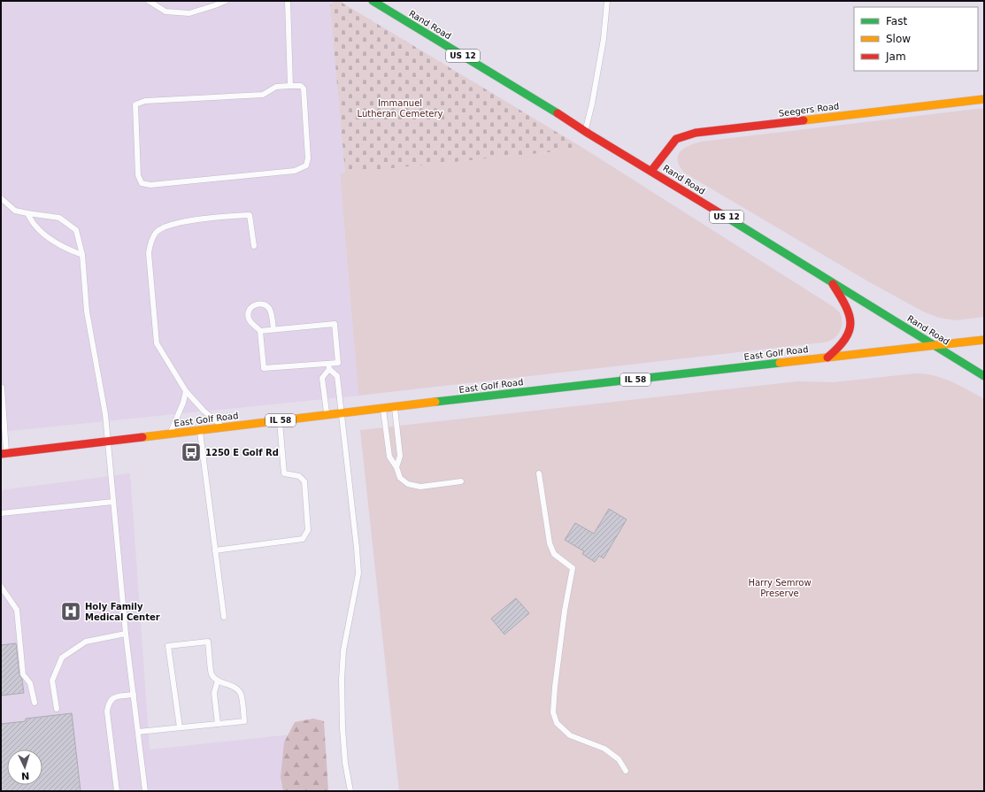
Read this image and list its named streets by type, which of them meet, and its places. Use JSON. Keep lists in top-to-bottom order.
{
  "streets": {
    "main road": [
      "Rand Road",
      "US 12",
      "Seegers Road",
      "East Golf Road",
      "IL 58"
    ]
  },
  "crossings": [
    ["Rand Road", "Seegers Road"],
    ["Rand Road", "East Golf Road"]
  ],
  "parks": ["Immanuel Lutheran Cemetery", "Harry Semrow Preserve"],
  "places": {
    "bus stop": ["1250 E Golf Rd"],
    "hospital": ["Holy Family Medical Center"]
  },
  "legend": ["Fast", "Slow", "Jam"],
  "north": "bottom"
}
